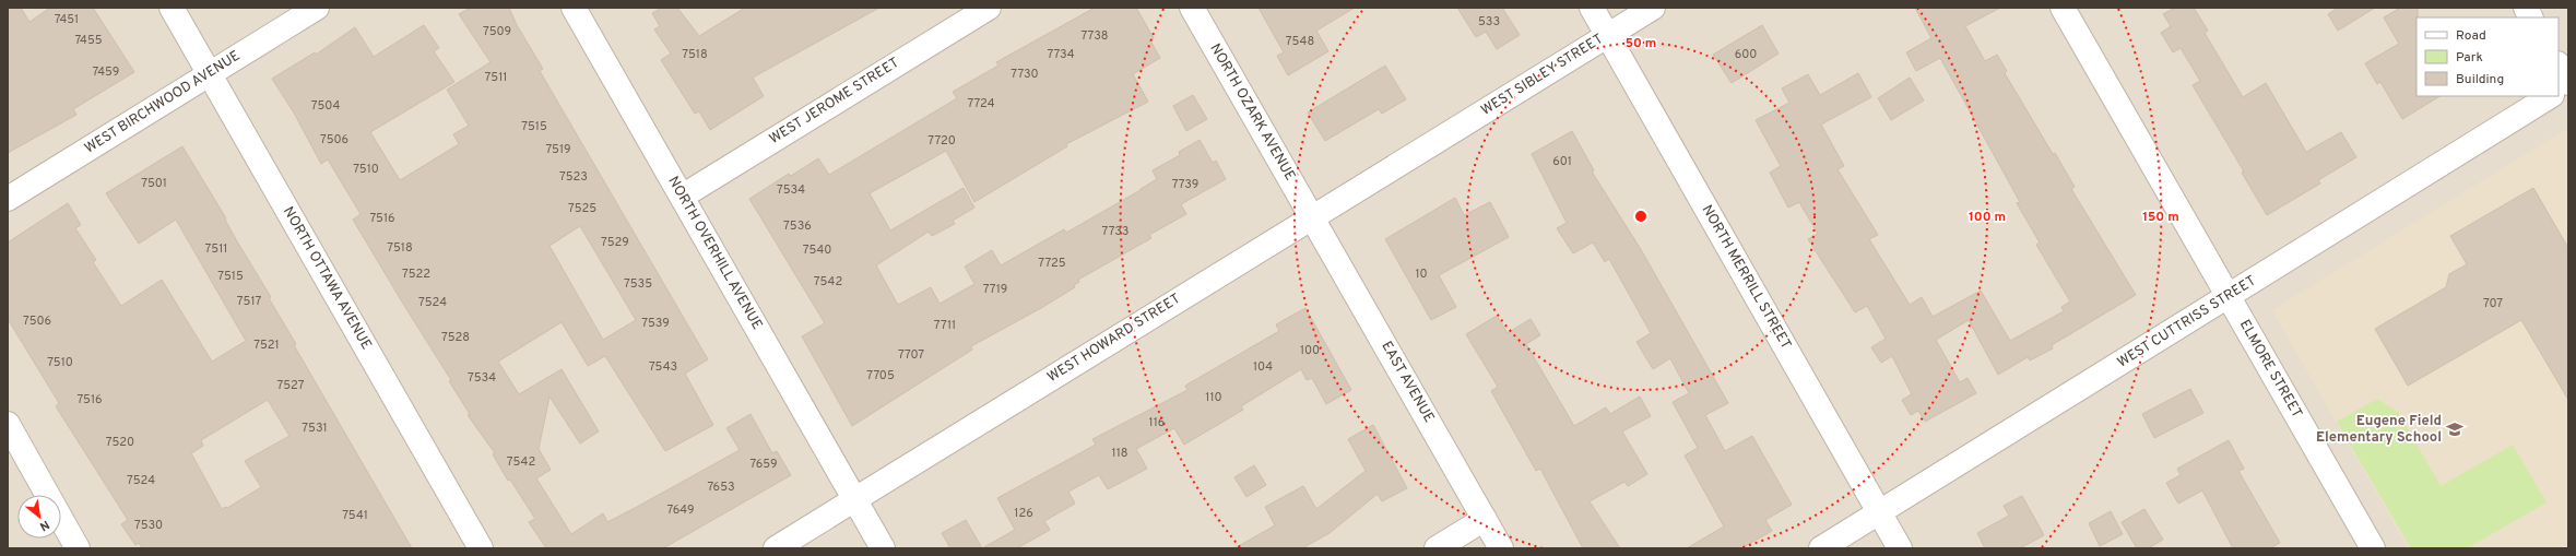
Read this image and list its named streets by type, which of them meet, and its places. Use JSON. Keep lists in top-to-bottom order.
{
  "streets": {
    "street": [
      "WEST SIBLEY STREET",
      "WEST JEROME STREET",
      "WEST BIRCHWOOD AVENUE",
      "NORTH OZARK AVENUE",
      "NORTH OVERHILL AVENUE",
      "NORTH MERRILL STREET",
      "NORTH OTTAWA AVENUE",
      "WEST CUTTRISS STREET",
      "WEST HOWARD STREET",
      "ELMORE STREET",
      "EAST AVENUE"
    ]
  },
  "crossings": [
    ["WEST SIBLEY STREET", "NORTH MERRILL STREET"],
    ["WEST SIBLEY STREET", "WEST HOWARD STREET"],
    ["WEST JEROME STREET", "NORTH OVERHILL AVENUE"],
    ["WEST BIRCHWOOD AVENUE", "NORTH OTTAWA AVENUE"],
    ["NORTH OZARK AVENUE", "WEST HOWARD STREET"],
    ["NORTH OZARK AVENUE", "EAST AVENUE"],
    ["NORTH OVERHILL AVENUE", "WEST HOWARD STREET"],
    ["NORTH MERRILL STREET", "WEST CUTTRISS STREET"],
    ["WEST CUTTRISS STREET", "ELMORE STREET"],
    ["WEST HOWARD STREET", "EAST AVENUE"]
  ],
  "places": {
    "school or university": ["Eugene Field Elementary School"]
  },
  "house_numbers": [
    "7451",
    "533",
    "7509",
    "7738",
    "7455",
    "7548",
    "7518",
    "7734",
    "600",
    "7459",
    "7730",
    "7511",
    "7724",
    "7504",
    "7515",
    "7506",
    "7720",
    "7519",
    "601",
    "7510",
    "7523",
    "7501",
    "7739",
    "7534",
    "7525",
    "7516",
    "7536",
    "7733",
    "7529",
    "7518",
    "7511",
    "7540",
    "7725",
    "7522",
    "10",
    "7515",
    "7542",
    "7535",
    "7719",
    "7517",
    "7524",
    "707",
    "7506",
    "7539",
    "7711",
    "7528",
    "7521",
    "100",
    "7707",
    "7510",
    "7543",
    "104",
    "7705",
    "7534",
    "7527",
    "110",
    "7516",
    "116",
    "7531",
    "7520",
    "118",
    "7542",
    "7659",
    "7524",
    "7653",
    "7649",
    "126",
    "7541",
    "7530"
  ],
  "legend": ["Road", "Park", "Building"],
  "north": "bottom right",
  "rings": ["50 m", "100 m", "150 m"]
}
